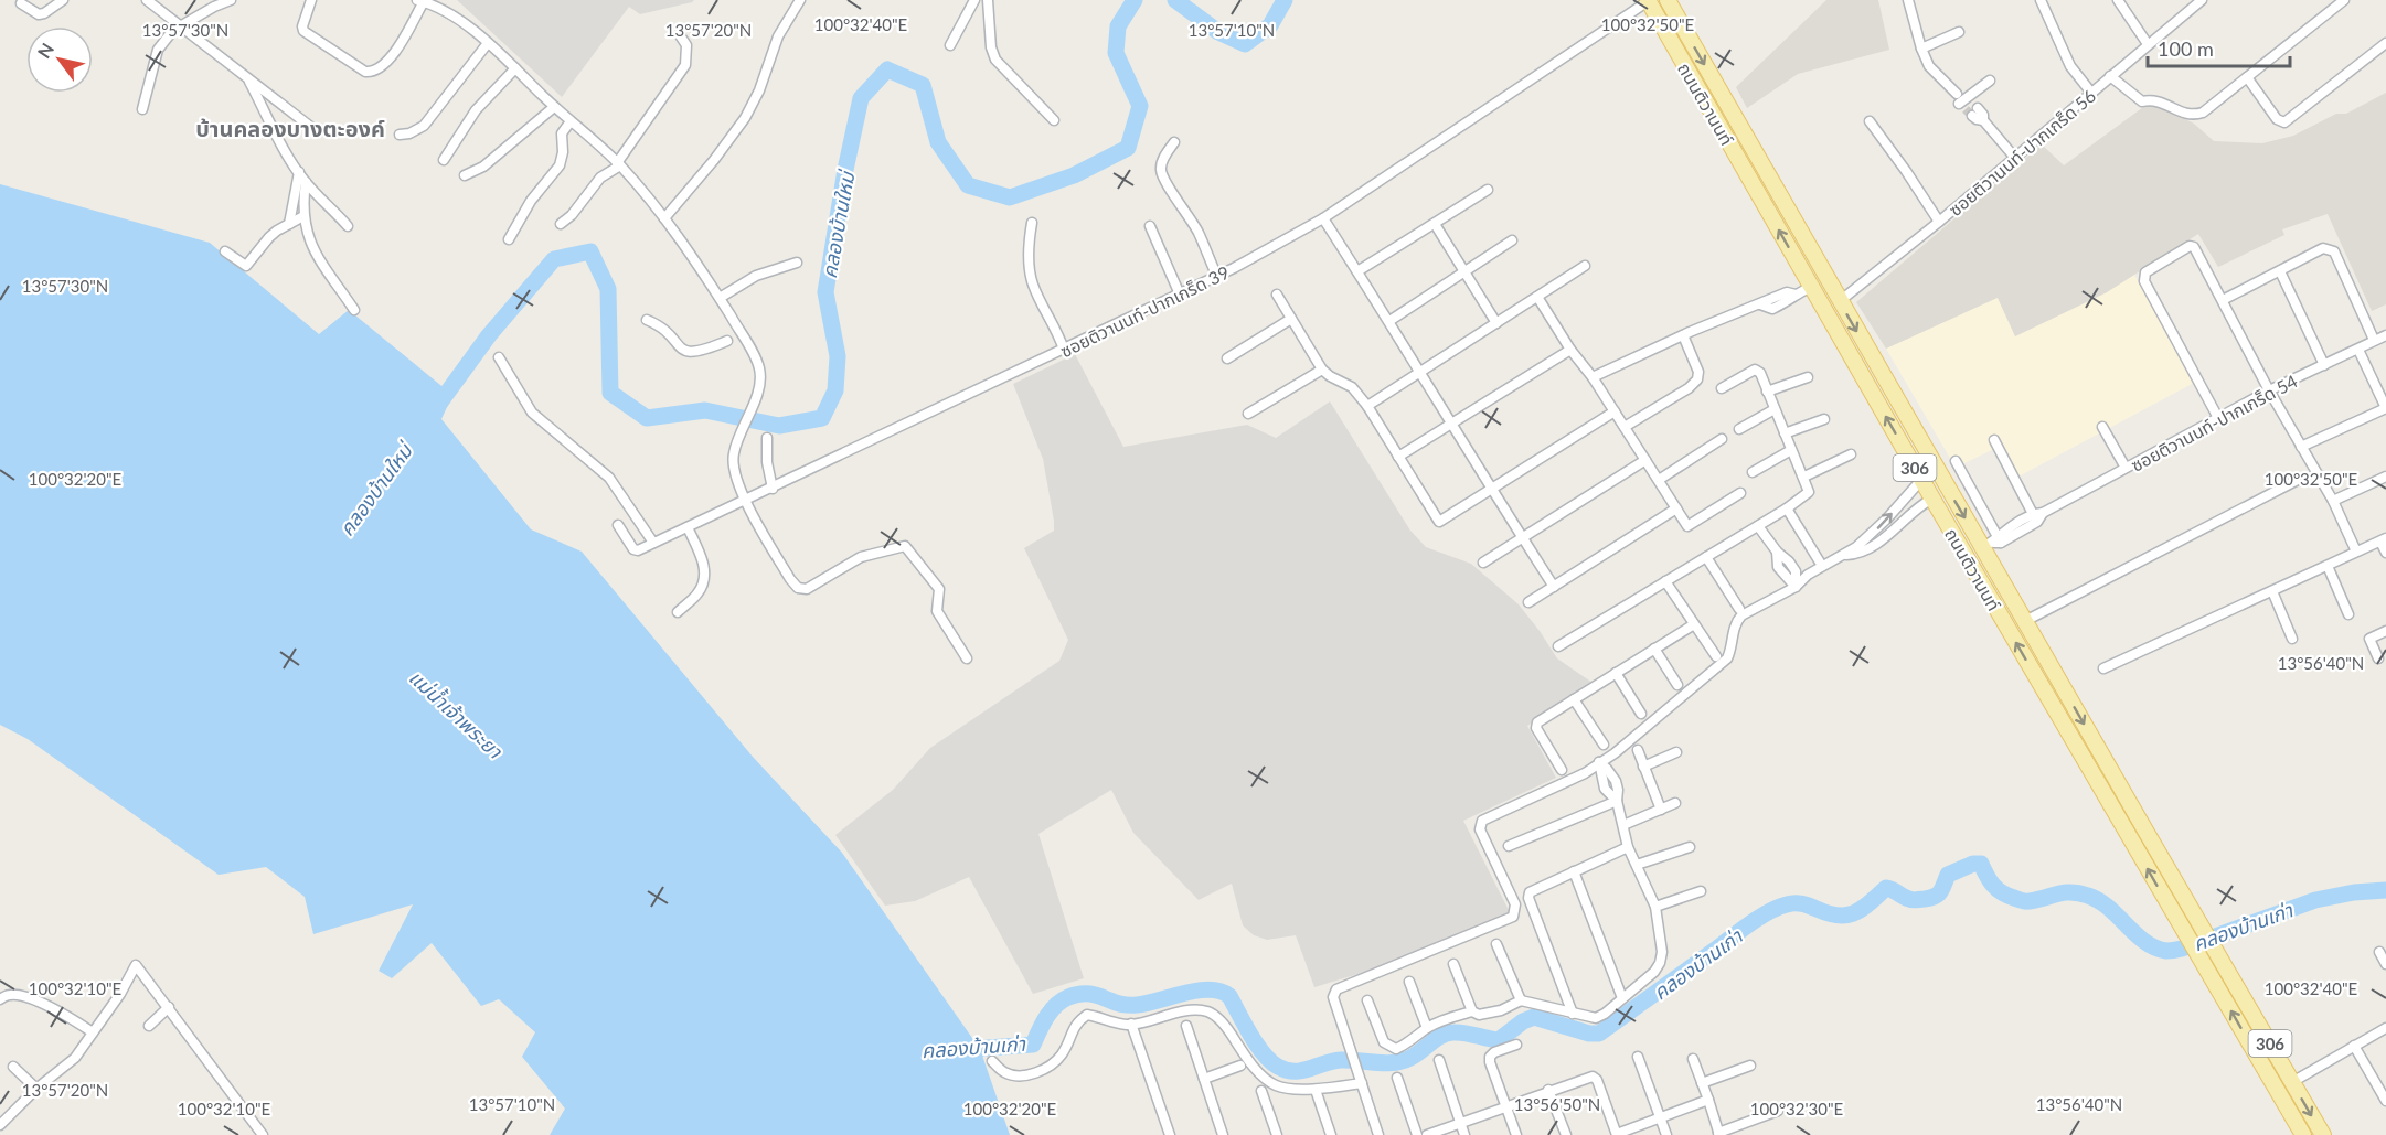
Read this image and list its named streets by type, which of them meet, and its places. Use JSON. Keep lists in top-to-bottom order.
{
  "streets": {
    "main road": ["ถนนติวานนท์", "306"],
    "street": ["ซอยติวานนท์-ปากเกร็ด 56", "ซอยติวานนท์-ปากเกร็ด 39", "ซอยติวานนท์-ปากเกร็ด 54"]
  },
  "crossings": [
    ["ถนนติวานนท์", "ซอยติวานนท์-ปากเกร็ด 56"],
    ["ถนนติวานนท์", "ซอยติวานนท์-ปากเกร็ด 39"],
    ["ถนนติวานนท์", "ซอยติวานนท์-ปากเกร็ด 54"]
  ],
  "districts": ["บ้านคลองบางตะองค์"],
  "water": ["คลองบ้านใหม่", "แม่น้ำเจ้าพระยา", "คลองบ้านเก่า"],
  "scale_bar": "100 m",
  "north": "top left",
  "coordinates": [
    "100°32'40\"E",
    "100°32'50\"E",
    "13°57'30\"N",
    "13°57'20\"N",
    "13°57'10\"N",
    "100°32'20\"E",
    "13°56'40\"N",
    "100°32'10\"E",
    "13°56'50\"N",
    "100°32'30\"E"
  ]
}
